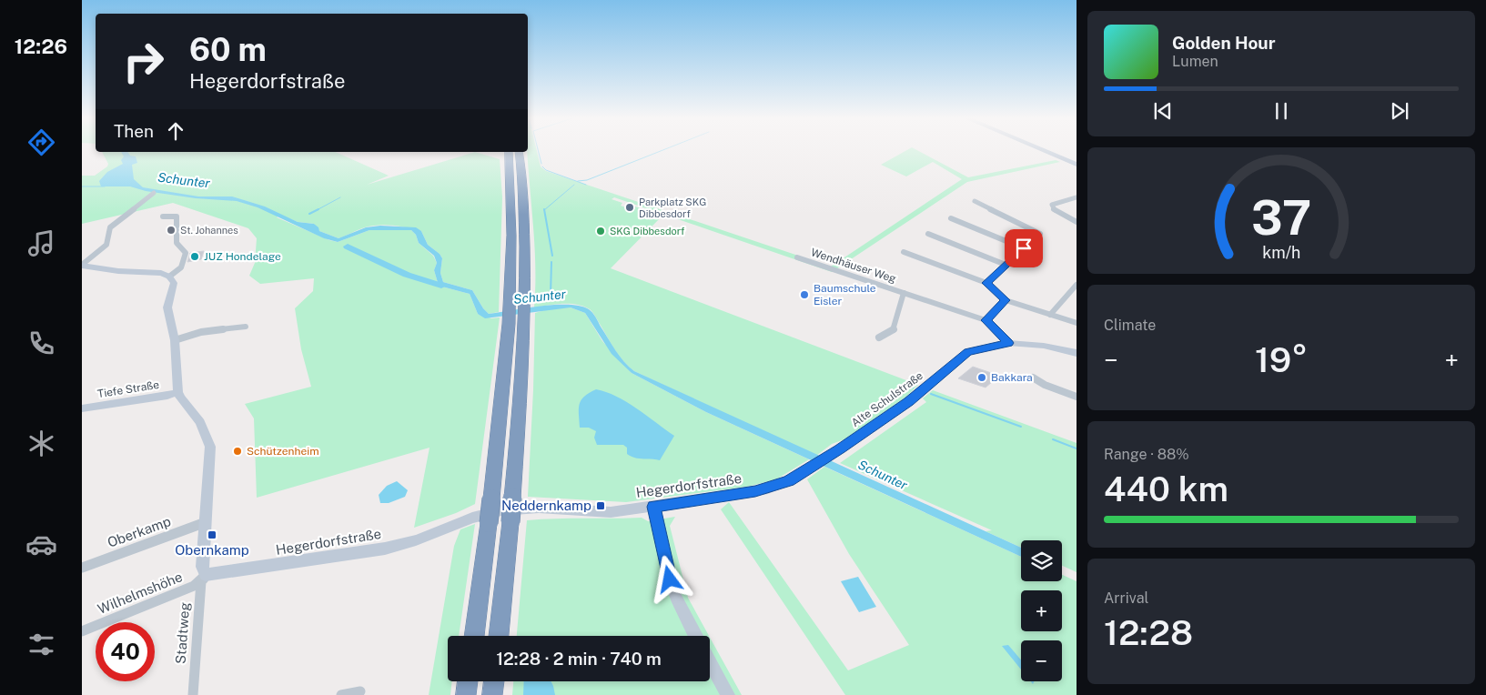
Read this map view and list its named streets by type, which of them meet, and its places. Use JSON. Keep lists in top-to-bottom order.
{
  "streets": {
    "street": [
      "Wendhäuser Weg",
      "Tiefe Straße",
      "Alte Schulstraße",
      "Hegerdorfstraße",
      "Oberkamp",
      "Wilhelmshöhe",
      "Stadtweg"
    ]
  },
  "crossings": [
    ["Wendhäuser Weg", "Alte Schulstraße"],
    ["Alte Schulstraße", "Hegerdorfstraße"],
    ["Hegerdorfstraße", "Wilhelmshöhe"],
    ["Hegerdorfstraße", "Stadtweg"],
    ["Wilhelmshöhe", "Stadtweg"]
  ],
  "water": ["Schunter"],
  "places": {
    "other": [
      "Parkplatz SKG Dibbesdorf",
      "St. Johannes",
      "SKG Dibbesdorf",
      "JUZ Hondelage",
      "Baumschule Eisler",
      "Bakkara",
      "Schützenheim"
    ],
    "transit": ["Neddernkamp", "Obernkamp"]
  },
  "page": {
    "tabs": "12:26",
    "turn": ["60 m", "Hegerdorfstraße"],
    "song": ["Golden Hour", "Lumen"],
    "then": "Then",
    "tile": [
      "Climate",
      ["Range · 88%", "440 km"],
      ["Arrival", "12:28"]
    ],
    "heat": ["−", "19°", "+"],
    "map_buttons": ["+", "−"],
    "limit": "40",
    "trip": "12:28 · 2 min · 740 m",
    "gauge": ["37", "km/h"]
  }
}
